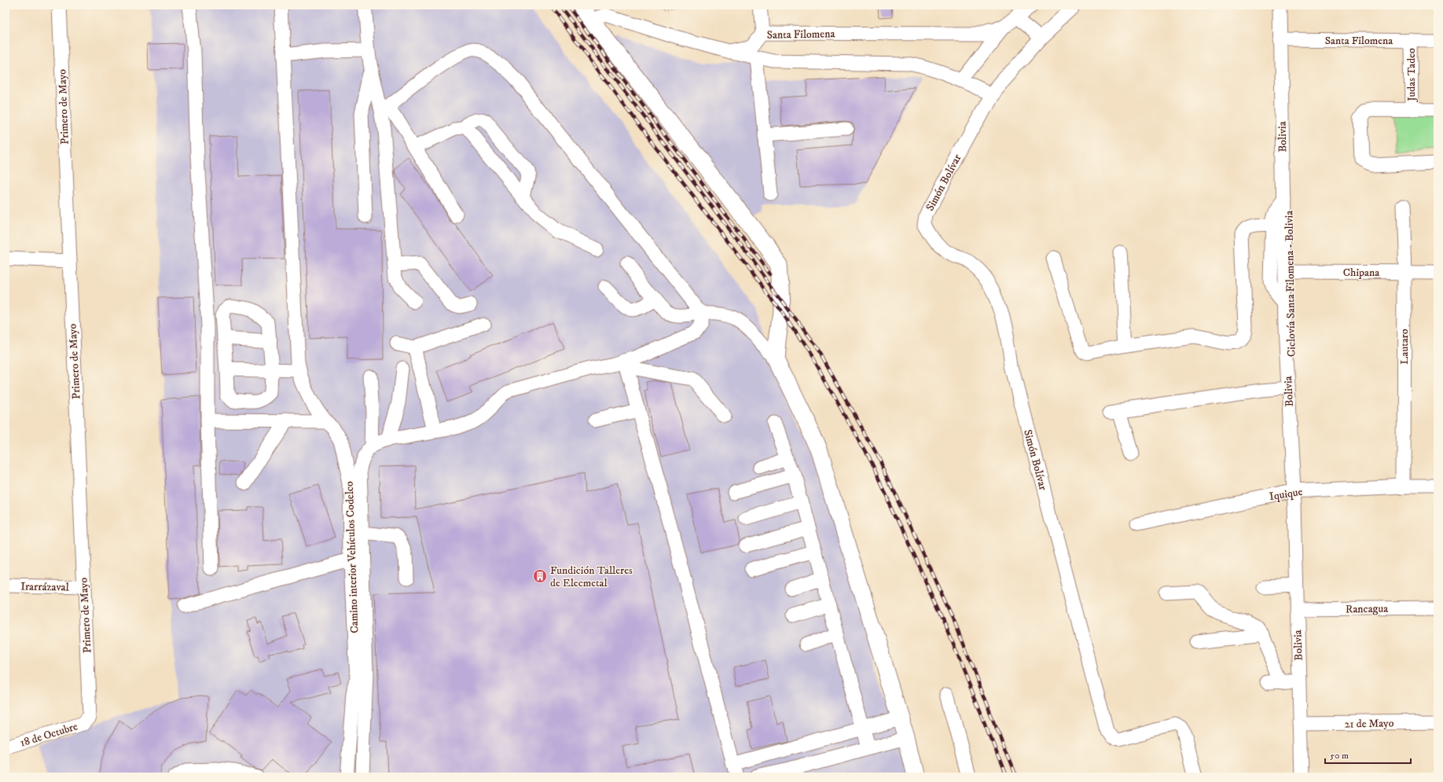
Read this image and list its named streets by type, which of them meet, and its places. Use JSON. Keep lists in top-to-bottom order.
{
  "streets": {
    "street": [
      "Santa Filomena",
      "Judas Tadeo",
      "Primero de Mayo",
      "Bolivia",
      "Simón Bolívar",
      "Chipana",
      "Lautaro",
      "Iquique",
      "Camino interior Vehículos Codelco",
      "Irarrázaval",
      "Rancagua",
      "21 de Mayo",
      "18 de Octubre"
    ]
  },
  "crossings": [
    ["Santa Filomena", "Judas Tadeo"],
    ["Santa Filomena", "Bolivia"],
    ["Primero de Mayo", "Irarrázaval"],
    ["Primero de Mayo", "18 de Octubre"],
    ["Bolivia", "Chipana"],
    ["Bolivia", "Iquique"],
    ["Bolivia", "Rancagua"],
    ["Bolivia", "21 de Mayo"],
    ["Chipana", "Lautaro"],
    ["Lautaro", "Iquique"]
  ],
  "places": {
    "building": ["Fundición Talleres de Elecmetal"]
  },
  "scale_bar": "50 m"
}
